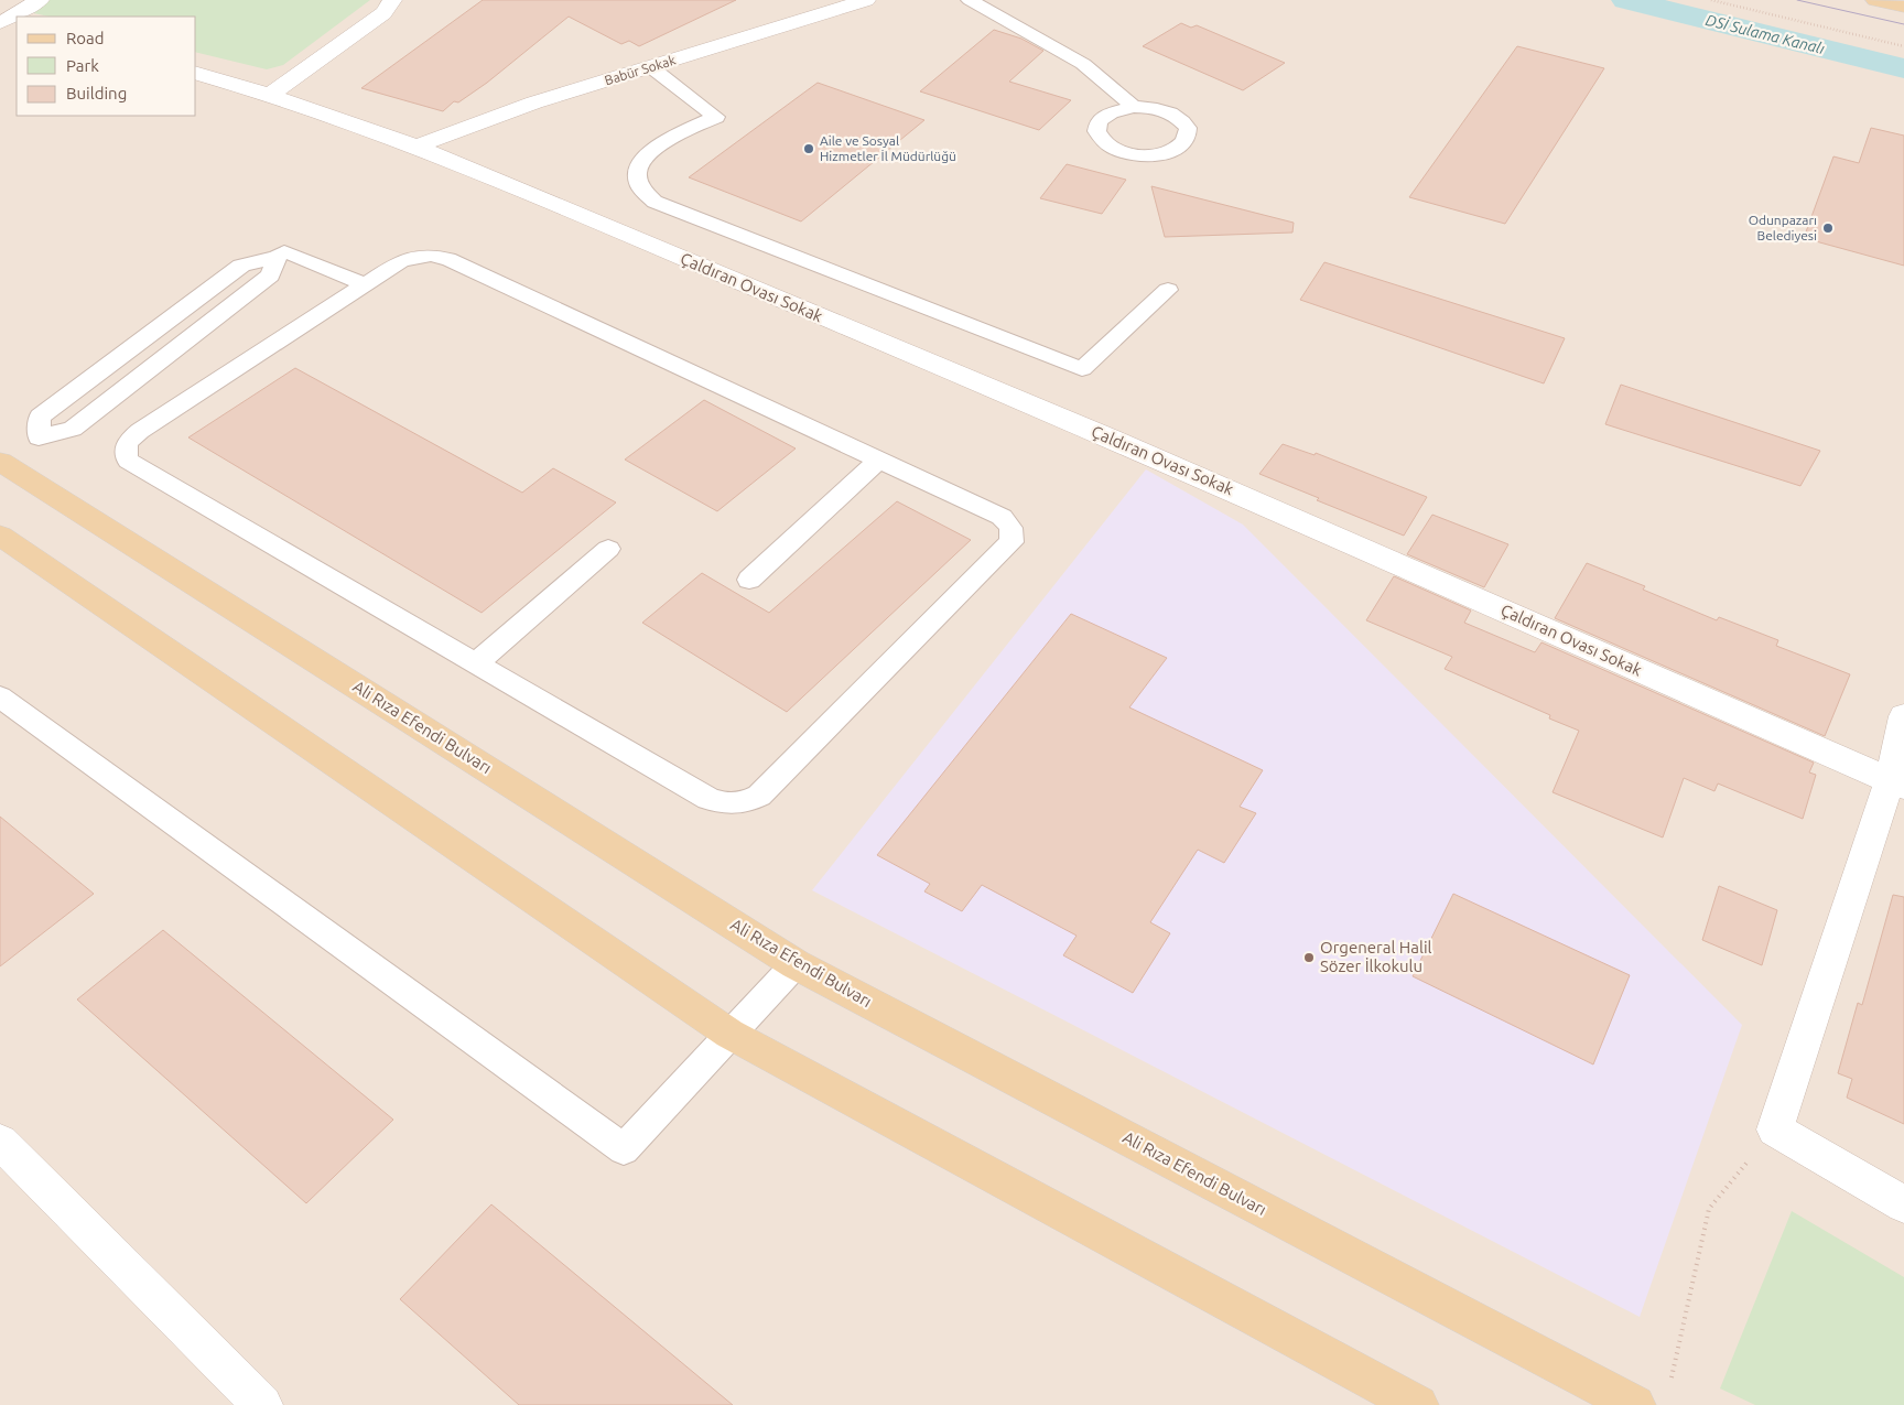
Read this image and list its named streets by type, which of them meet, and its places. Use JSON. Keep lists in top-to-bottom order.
{
  "streets": {
    "main road": ["Ali Rıza Efendi Bulvarı"],
    "street": ["Babür Sokak", "Çaldıran Ovası Sokak"]
  },
  "crossings": [
    ["Babür Sokak", "Çaldıran Ovası Sokak"]
  ],
  "water": ["DSİ Sulama Kanalı"],
  "places": ["Aile ve Sosyal Hizmetler İl Müdürlüğü", "Odunpazarı Belediyesi", "Orgeneral Halil Sözer İlkokulu"],
  "legend": ["Road", "Park", "Building"]
}
